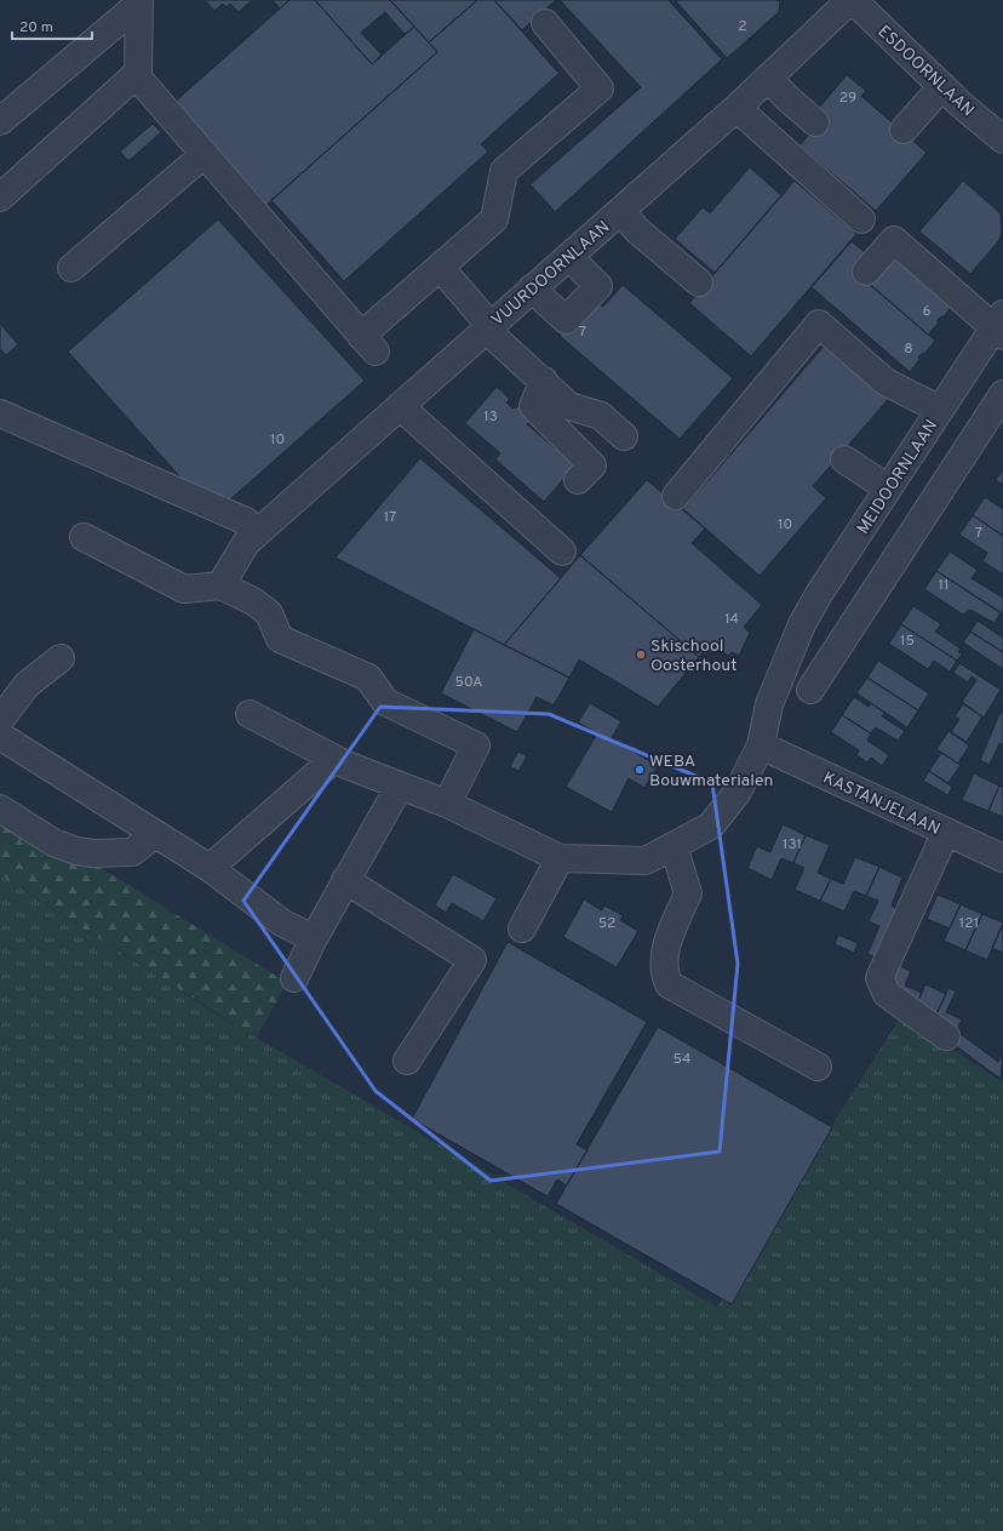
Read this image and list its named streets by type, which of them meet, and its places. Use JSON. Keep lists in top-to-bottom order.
{
  "streets": {
    "street": [
      "ESDOORNLAAN",
      "VUURDOORNLAAN",
      "MEIDOORNLAAN",
      "KASTANJELAAN"
    ]
  },
  "crossings": [
    ["ESDOORNLAAN", "VUURDOORNLAAN"],
    ["MEIDOORNLAAN", "KASTANJELAAN"]
  ],
  "places": ["Skischool Oosterhout", "WEBA Bouwmaterialen"],
  "house_numbers": [
    "2",
    "29",
    "6",
    "7",
    "8",
    "13",
    "10",
    "17",
    "10",
    "7",
    "11",
    "14",
    "15",
    "50A",
    "131",
    "52",
    "121",
    "54"
  ],
  "scale_bar": "20 m"
}
